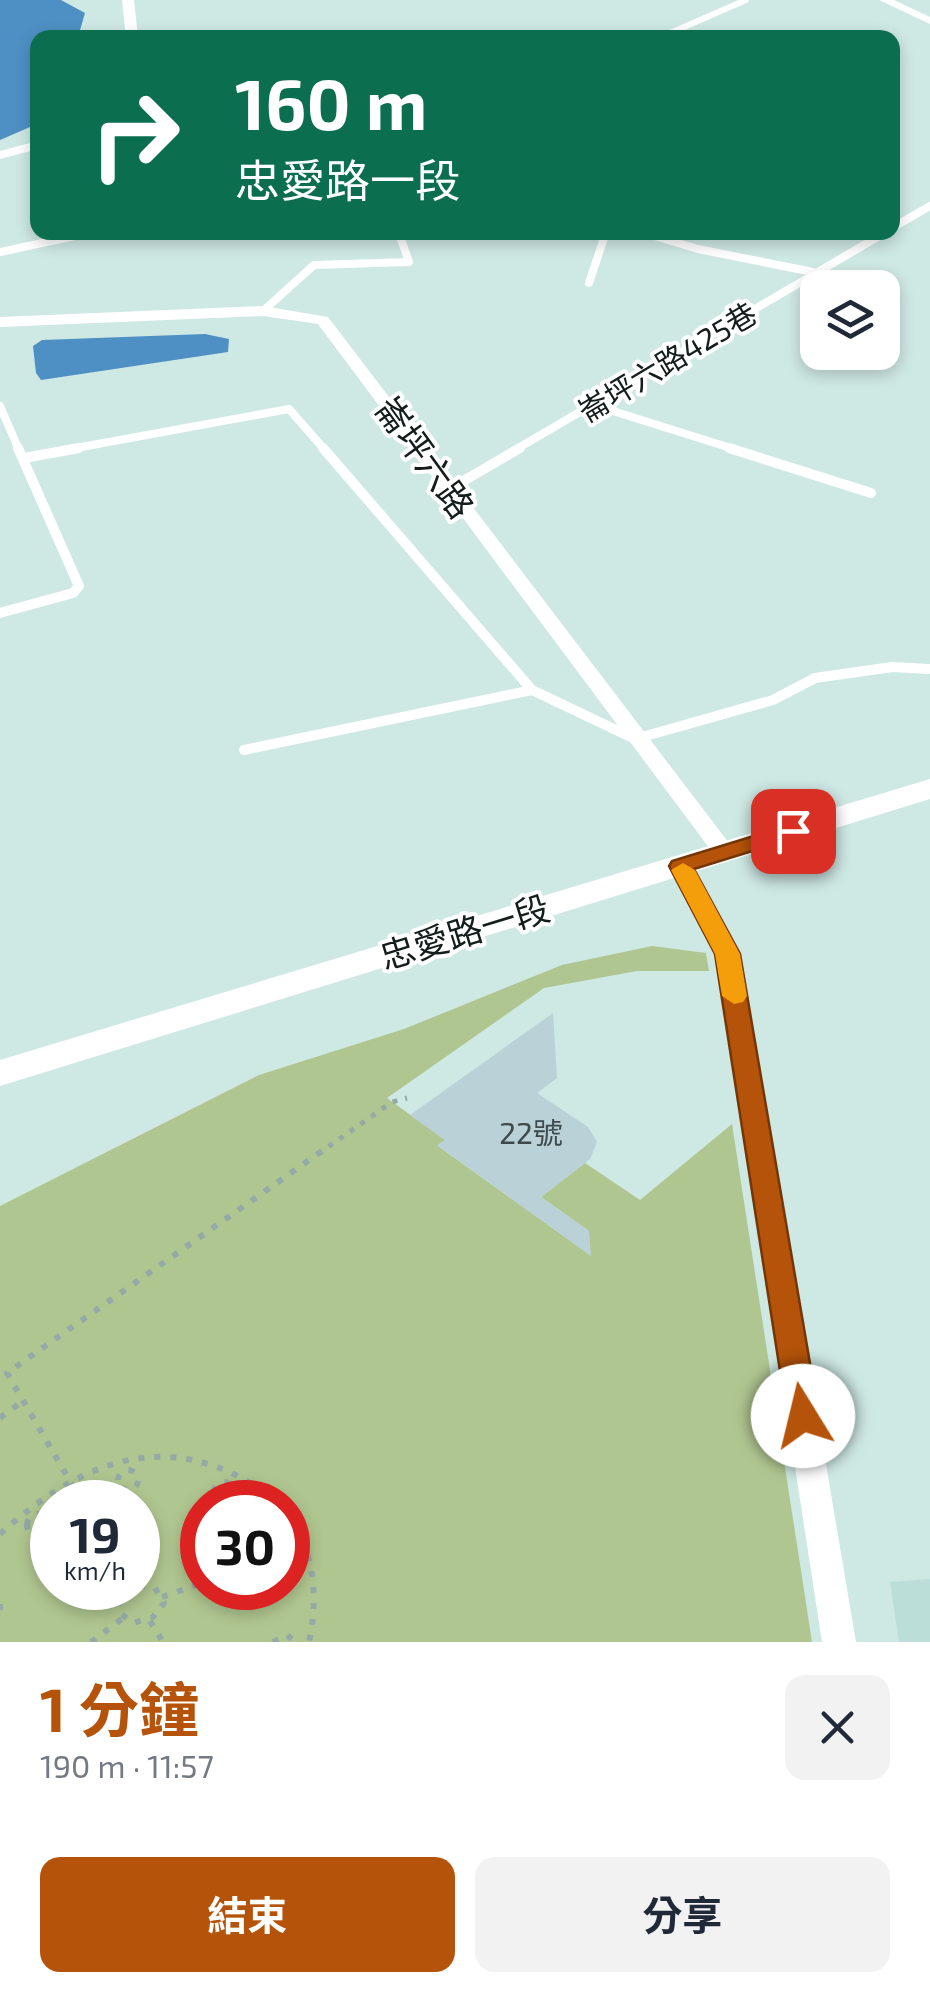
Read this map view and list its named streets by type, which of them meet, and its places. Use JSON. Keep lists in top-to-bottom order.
{
  "streets": {
    "main road": ["忠愛路一段"],
    "street": ["崙坪六路"],
    "lane": ["崙坪六路425巷"]
  },
  "crossings": [
    ["崙坪六路425巷", "崙坪六路"],
    ["崙坪六路", "忠愛路一段"]
  ],
  "house_numbers": ["22號"],
  "page": {
    "turn": ["160 m", "忠愛路一段"],
    "speed": "19 km/h",
    "limit": "30",
    "heading": ["1 分鐘", "190 m · 11:57"],
    "buttons": ["結束", "分享"]
  }
}
